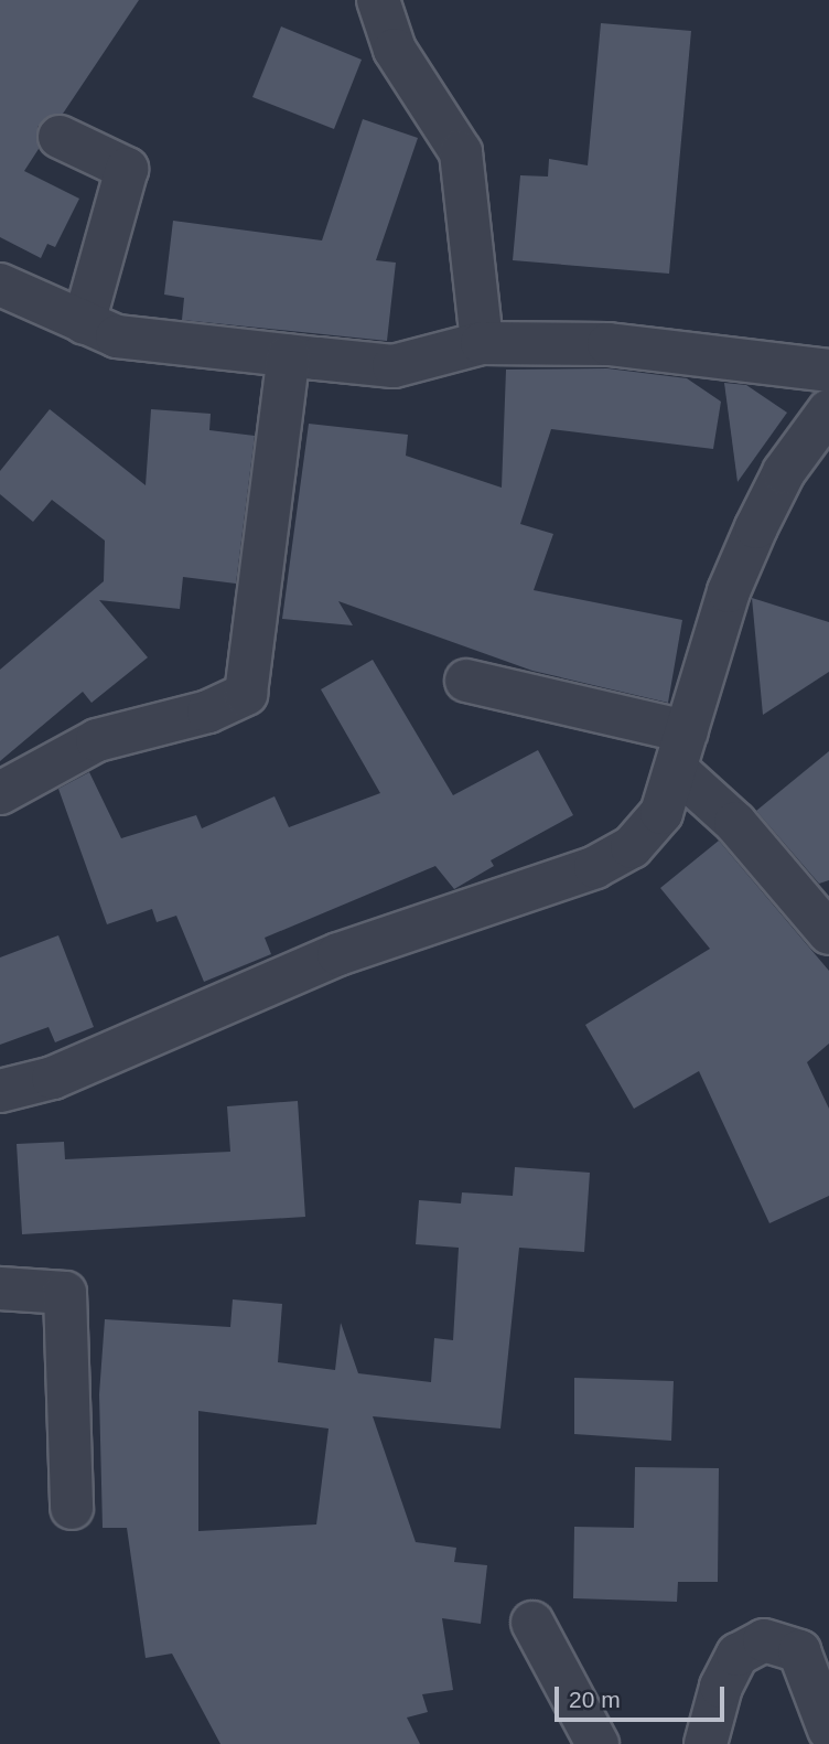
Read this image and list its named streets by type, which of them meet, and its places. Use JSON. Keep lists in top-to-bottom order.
{
  "scale_bar": "20 m"
}
